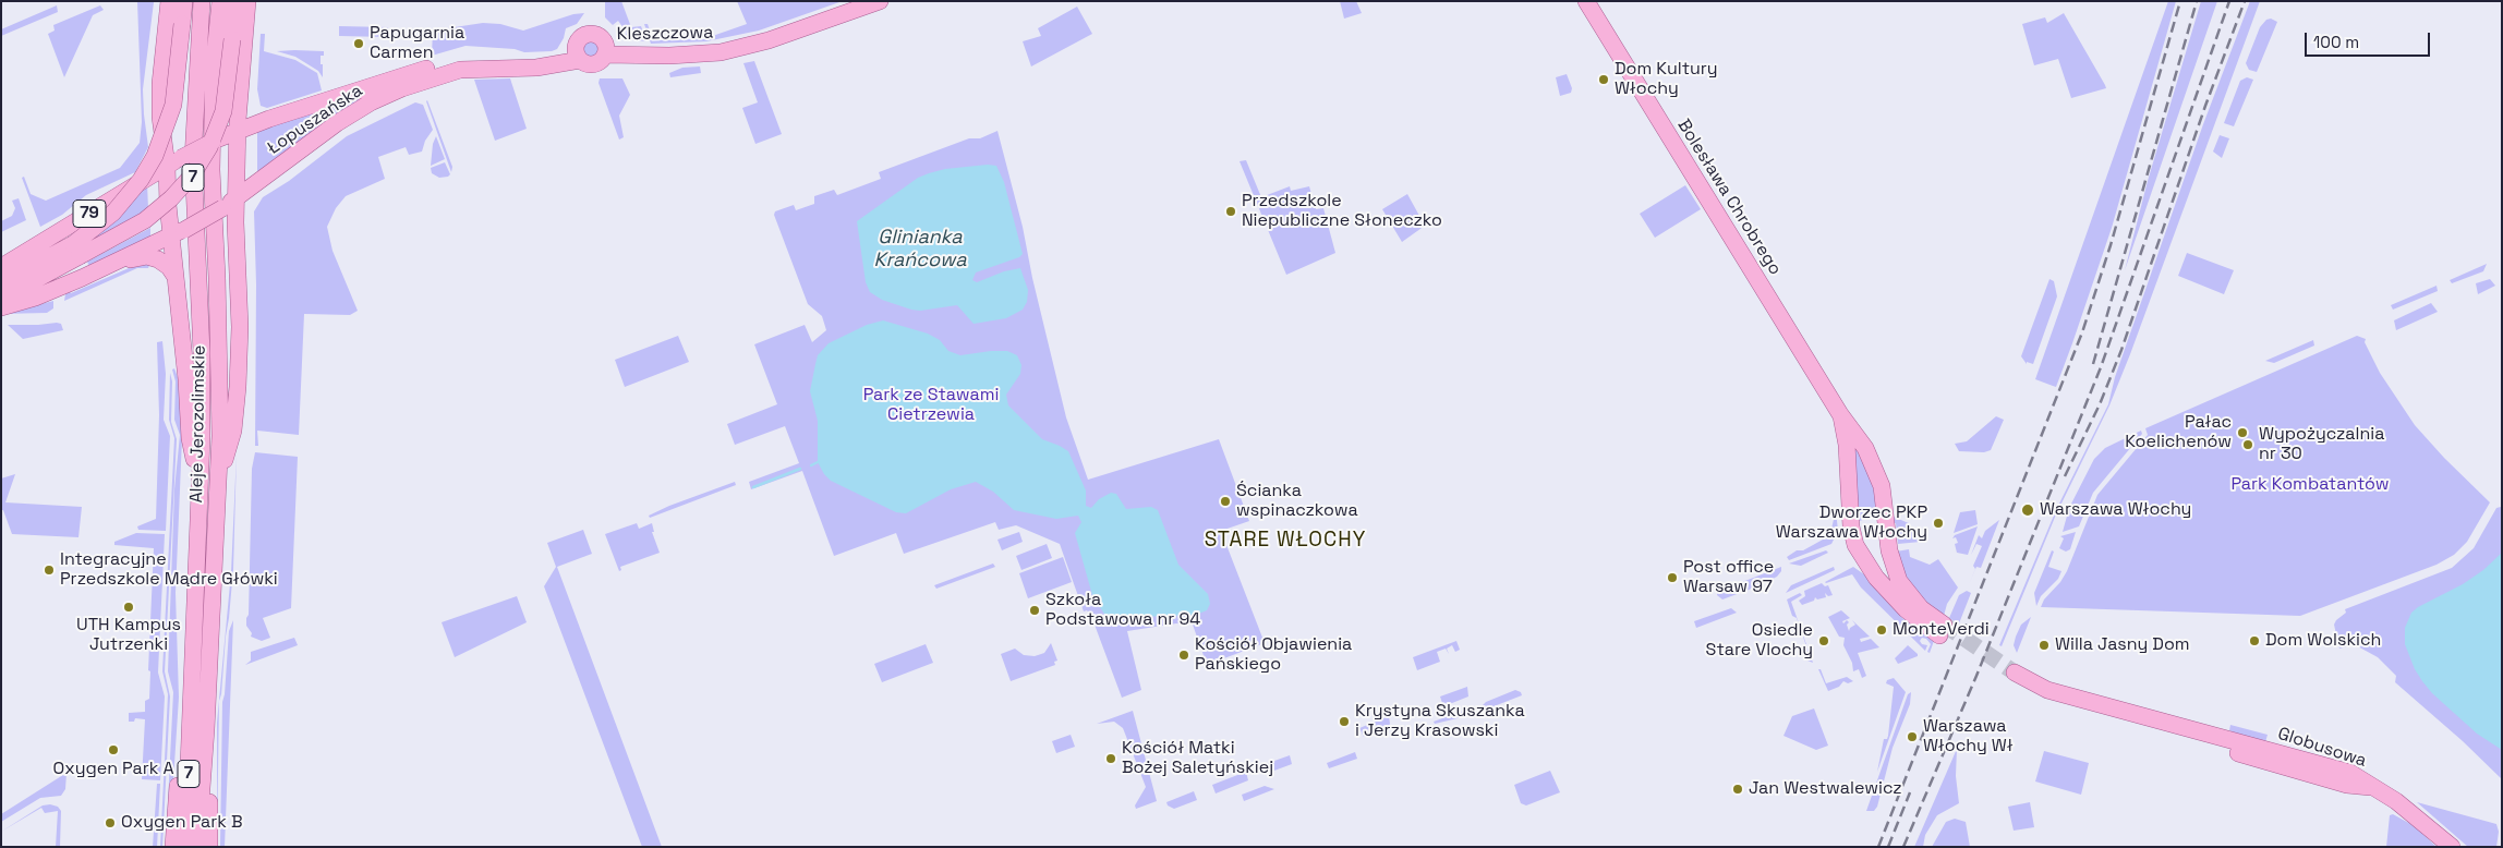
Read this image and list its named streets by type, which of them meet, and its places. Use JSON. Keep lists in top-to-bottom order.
{
  "streets": {
    "main road": [
      "Kleszczowa",
      "Łopuszańska",
      "7",
      "Bolesława Chrobrego",
      "79",
      "Aleje Jerozolimskie",
      "Globusowa"
    ]
  },
  "crossings": [
    ["Kleszczowa", "Łopuszańska"],
    ["Łopuszańska", "79"]
  ],
  "districts": ["STARE WŁOCHY"],
  "water": ["Glinianka Krańcowa"],
  "parks": ["Park ze Stawami Cietrzewia", "Park Kombatantów"],
  "places": [
    "Papugarnia Carmen",
    "Dom Kultury Włochy",
    "Przedszkole Niepubliczne Słoneczko",
    "Pałac Koelichenów",
    "Wypożyczalnia nr 30",
    "Ścianka wspinaczkowa",
    "Warszawa Włochy",
    "Dworzec PKP Warszawa Włochy",
    "Integracyjne Przedszkole Mądre Główki",
    "Post office Warsaw 97",
    "UTH Kampus Jutrzenki",
    "Szkoła Podstawowa nr 94",
    "MonteVerdi",
    "Osiedle Stare Vlochy",
    "Dom Wolskich",
    "Willa Jasny Dom",
    "Kościół Objawienia Pańskiego",
    "Krystyna Skuszanka i Jerzy Krasowski",
    "Warszawa Włochy Wł",
    "Oxygen Park A",
    "Kościół Matki Bożej Saletyńskiej",
    "Jan Westwalewicz",
    "Oxygen Park B"
  ],
  "scale_bar": "100 m"
}
